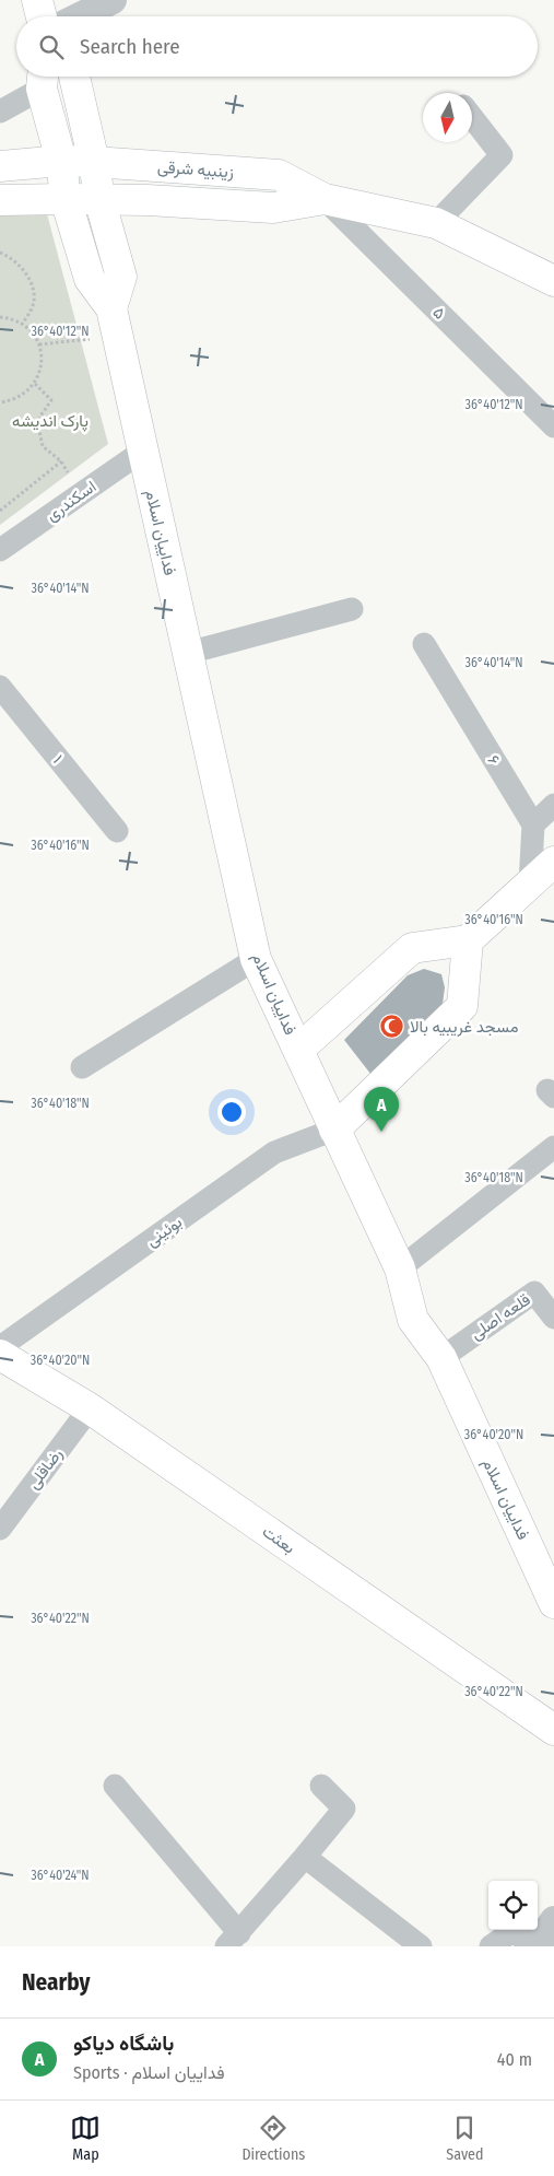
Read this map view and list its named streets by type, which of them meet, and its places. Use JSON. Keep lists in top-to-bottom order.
{
  "streets": {
    "main road": ["زینبیه شرقی", "فداییان اسلام", "بعثت"],
    "street": [
      "۵",
      "اسکندری",
      "۱",
      "۶",
      "بوئینی",
      "قلعه اصلی",
      "رضاقلی"
    ]
  },
  "crossings": [
    ["زینبیه شرقی", "۵"],
    ["زینبیه شرقی", "فداییان اسلام"],
    ["اسکندری", "فداییان اسلام"],
    ["فداییان اسلام", "بوئینی"],
    ["فداییان اسلام", "قلعه اصلی"],
    ["رضاقلی", "بعثت"]
  ],
  "parks": ["پارک اندیشه"],
  "places": {
    "mosque": ["مسجد غریبیه بالا"]
  },
  "north": "bottom",
  "page": {
    "search": "Search here",
    "pins": "A",
    "heading": "Nearby",
    "list": [
      {
        "mark": "A",
        "name": "باشگاه دیاکو",
        "note": "Sports · فداییان اسلام",
        "value": "40 m"
      }
    ],
    "nav": ["Map", "Directions", "Saved"]
  },
  "coordinates": [
    "36°40'12\"N",
    "36°40'14\"N",
    "36°40'16\"N",
    "36°40'18\"N",
    "36°40'20\"N",
    "36°40'22\"N",
    "36°40'24\"N"
  ]
}
